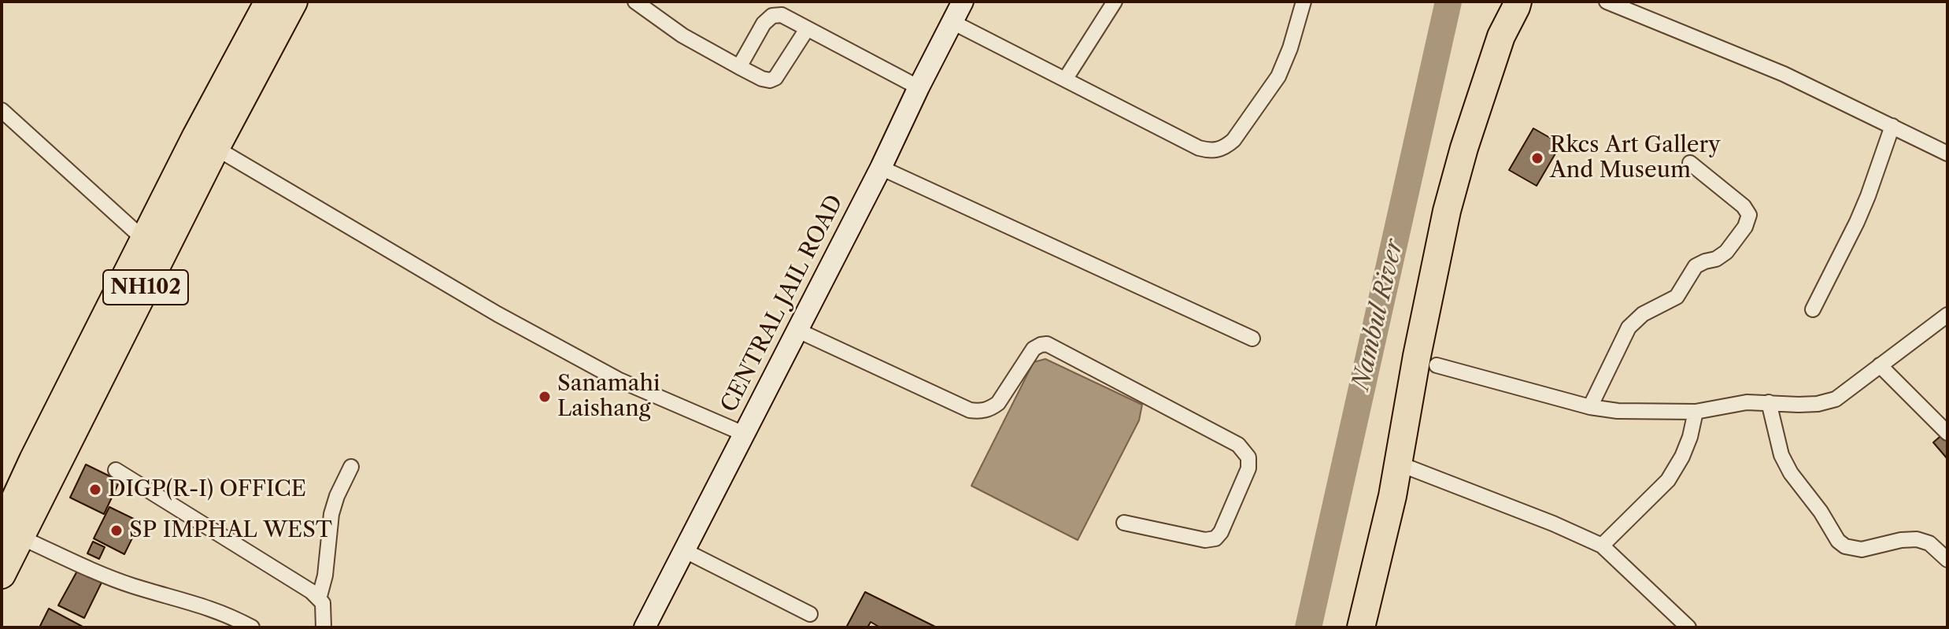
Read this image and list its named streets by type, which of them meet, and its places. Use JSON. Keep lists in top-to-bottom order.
{
  "streets": {
    "highway": ["NH102"],
    "street": ["CENTRAL JAIL ROAD"]
  },
  "water": ["Nambul River"],
  "places": [
    "Rkcs Art Gallery And Museum",
    "Sanamahi Laishang",
    "DIGP(R-I) OFFICE",
    "SP IMPHAL WEST"
  ]
}
